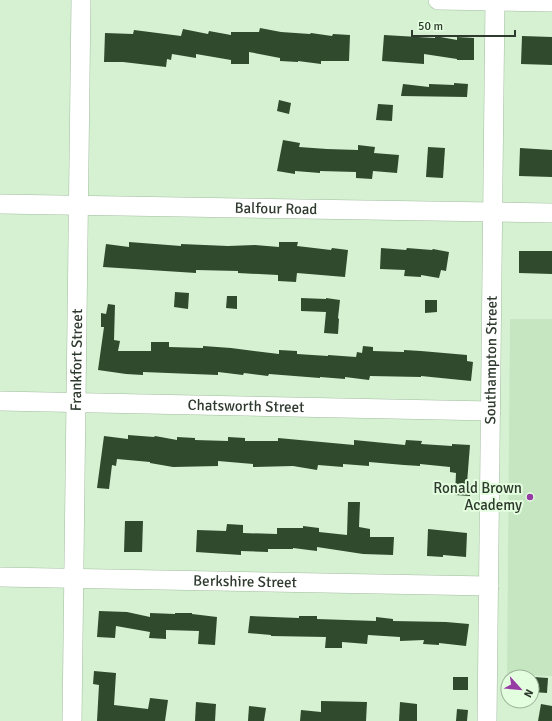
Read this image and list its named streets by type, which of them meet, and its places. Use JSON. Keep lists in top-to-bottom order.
{
  "streets": {
    "street": [
      "Balfour Road",
      "Frankfort Street",
      "Southampton Street",
      "Chatsworth Street",
      "Berkshire Street"
    ]
  },
  "crossings": [
    ["Balfour Road", "Frankfort Street"],
    ["Balfour Road", "Southampton Street"],
    ["Frankfort Street", "Chatsworth Street"],
    ["Frankfort Street", "Berkshire Street"],
    ["Southampton Street", "Chatsworth Street"],
    ["Southampton Street", "Berkshire Street"]
  ],
  "places": ["Ronald Brown Academy"],
  "scale_bar": "50 m",
  "north": "bottom right"
}
